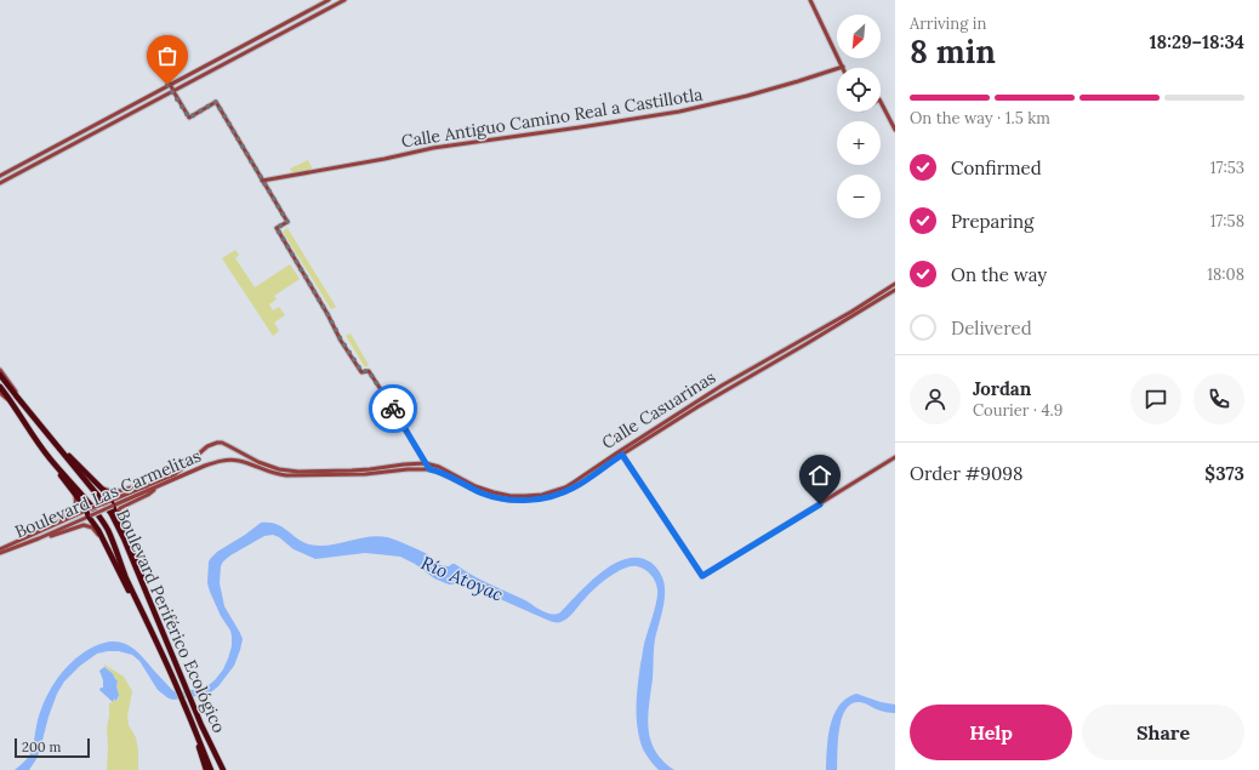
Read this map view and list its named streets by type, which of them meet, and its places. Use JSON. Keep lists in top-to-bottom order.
{
  "streets": {
    "highway": ["Boulevard Periférico Ecológico"],
    "main road": ["Calle Antiguo Camino Real a Castillotla", "Calle Casuarinas", "Boulevard Las Carmelitas"]
  },
  "crossings": [
    ["Calle Casuarinas", "Boulevard Las Carmelitas"]
  ],
  "water": ["Río Atoyac"],
  "scale_bar": "200 m",
  "north": "bottom left",
  "page": {
    "heading": ["8 min", "Arriving in", "18:29–18:34"],
    "panel": [
      "Jordan",
      "Courier · 4.9",
      "Order #9098",
      "$373"
    ],
    "map_buttons": ["+", "−"],
    "bar": "On the way · 1.5 km",
    "list": [
      ["Confirmed", "17:53"],
      ["Preparing", "17:58"],
      ["On the way", "18:08"],
      "Delivered"
    ],
    "buttons": ["Help", "Share"],
    "scale": "200 m"
  }
}
